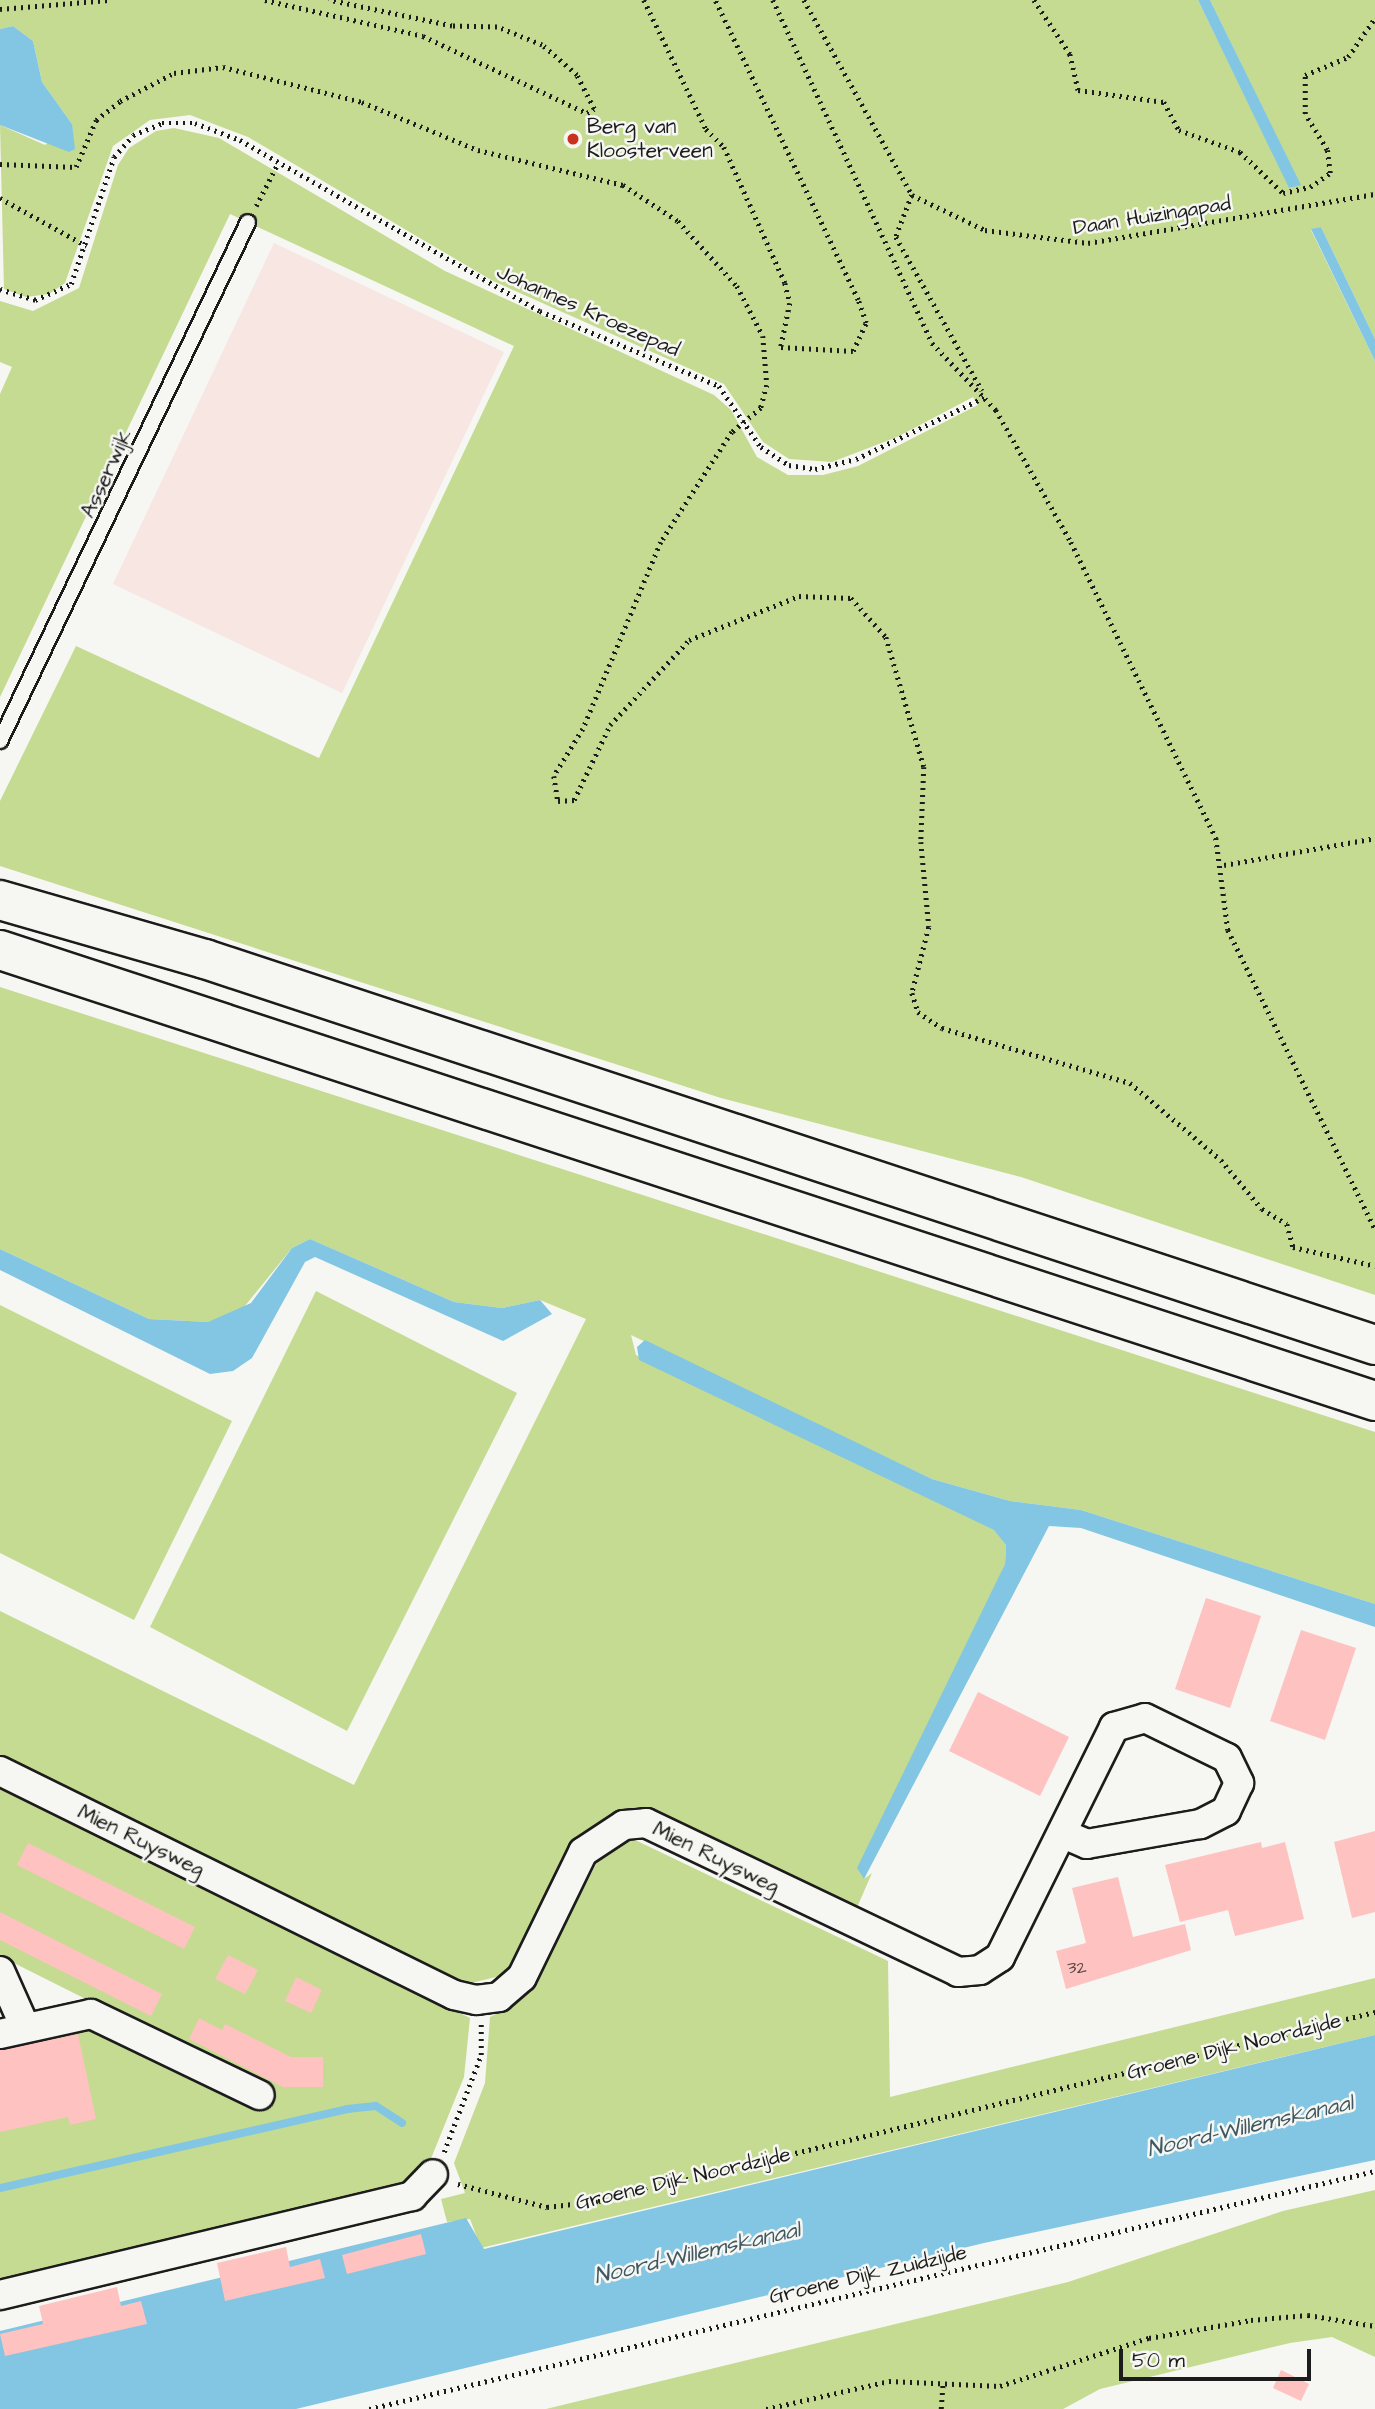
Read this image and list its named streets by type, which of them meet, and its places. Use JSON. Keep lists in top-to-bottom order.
{
  "streets": {
    "street": ["Mien Ruysweg"],
    "lane": ["Asserwijk"],
    "path": [
      "Daan Huizingapad",
      "Johannes Kroezepad",
      "Groene Dijk Noordzijde",
      "Groene Dijk Zuidzijde"
    ]
  },
  "water": ["Noord-Willemskanaal"],
  "places": ["Berg van Kloosterveen"],
  "house_numbers": ["32"],
  "scale_bar": "50 m"
}
